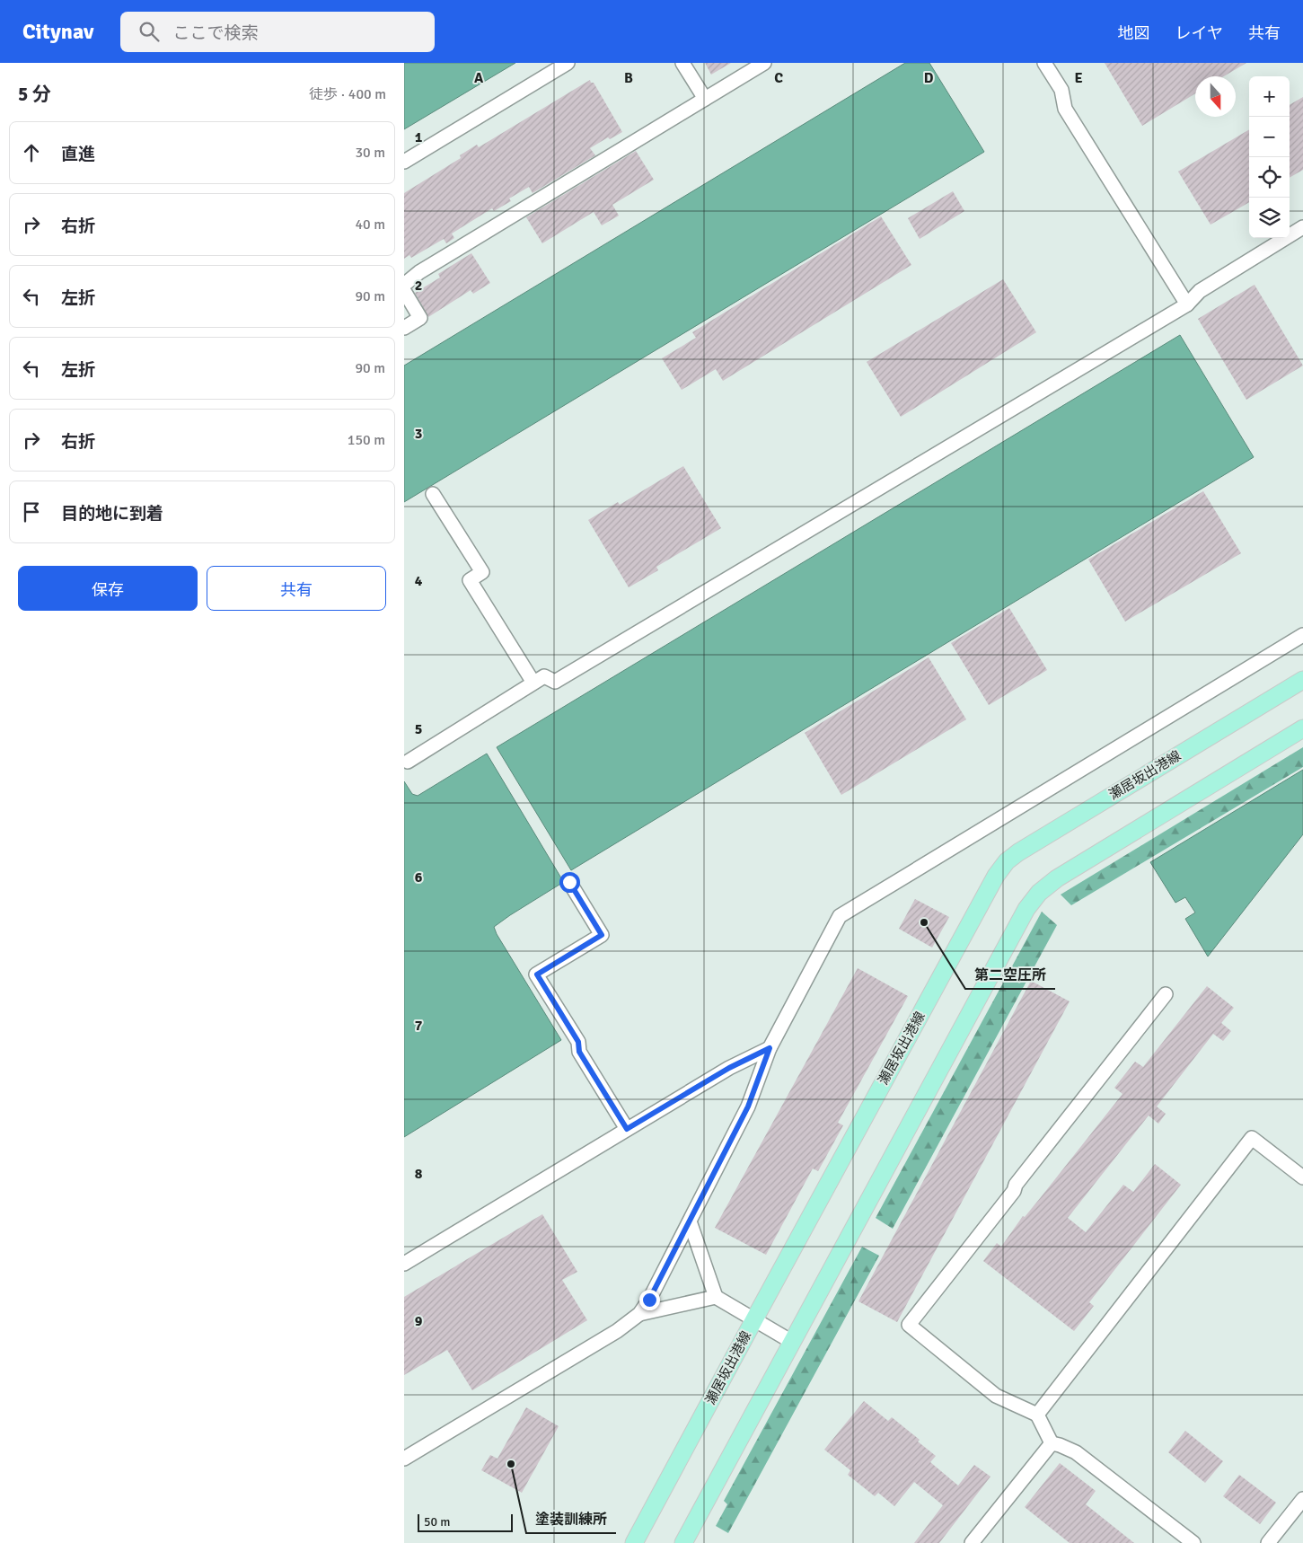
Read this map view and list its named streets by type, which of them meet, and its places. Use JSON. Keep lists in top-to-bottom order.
{
  "streets": {
    "main road": ["瀬居坂出港線"]
  },
  "places": ["第二空圧所", "塗装訓練所"],
  "scale_bar": "50 m",
  "north": "bottom",
  "page": {
    "header": "Citynav",
    "search": "ここで検索",
    "nav": ["地図", "レイヤ", "共有"],
    "heading": ["5 分", "徒歩 · 400 m"],
    "map_buttons": ["+", "−"],
    "list": [
      ["直進", "30 m"],
      ["右折", "40 m"],
      ["左折", "90 m"],
      ["左折", "90 m"],
      ["右折", "150 m"],
      "目的地に到着"
    ],
    "buttons": ["保存", "共有"],
    "scale": "50 m"
  },
  "grid": {
    "columns": [
      "A",
      "B",
      "C",
      "D",
      "E"
    ],
    "rows": [
      "1",
      "2",
      "3",
      "4",
      "5",
      "6",
      "7",
      "8",
      "9"
    ]
  }
}
